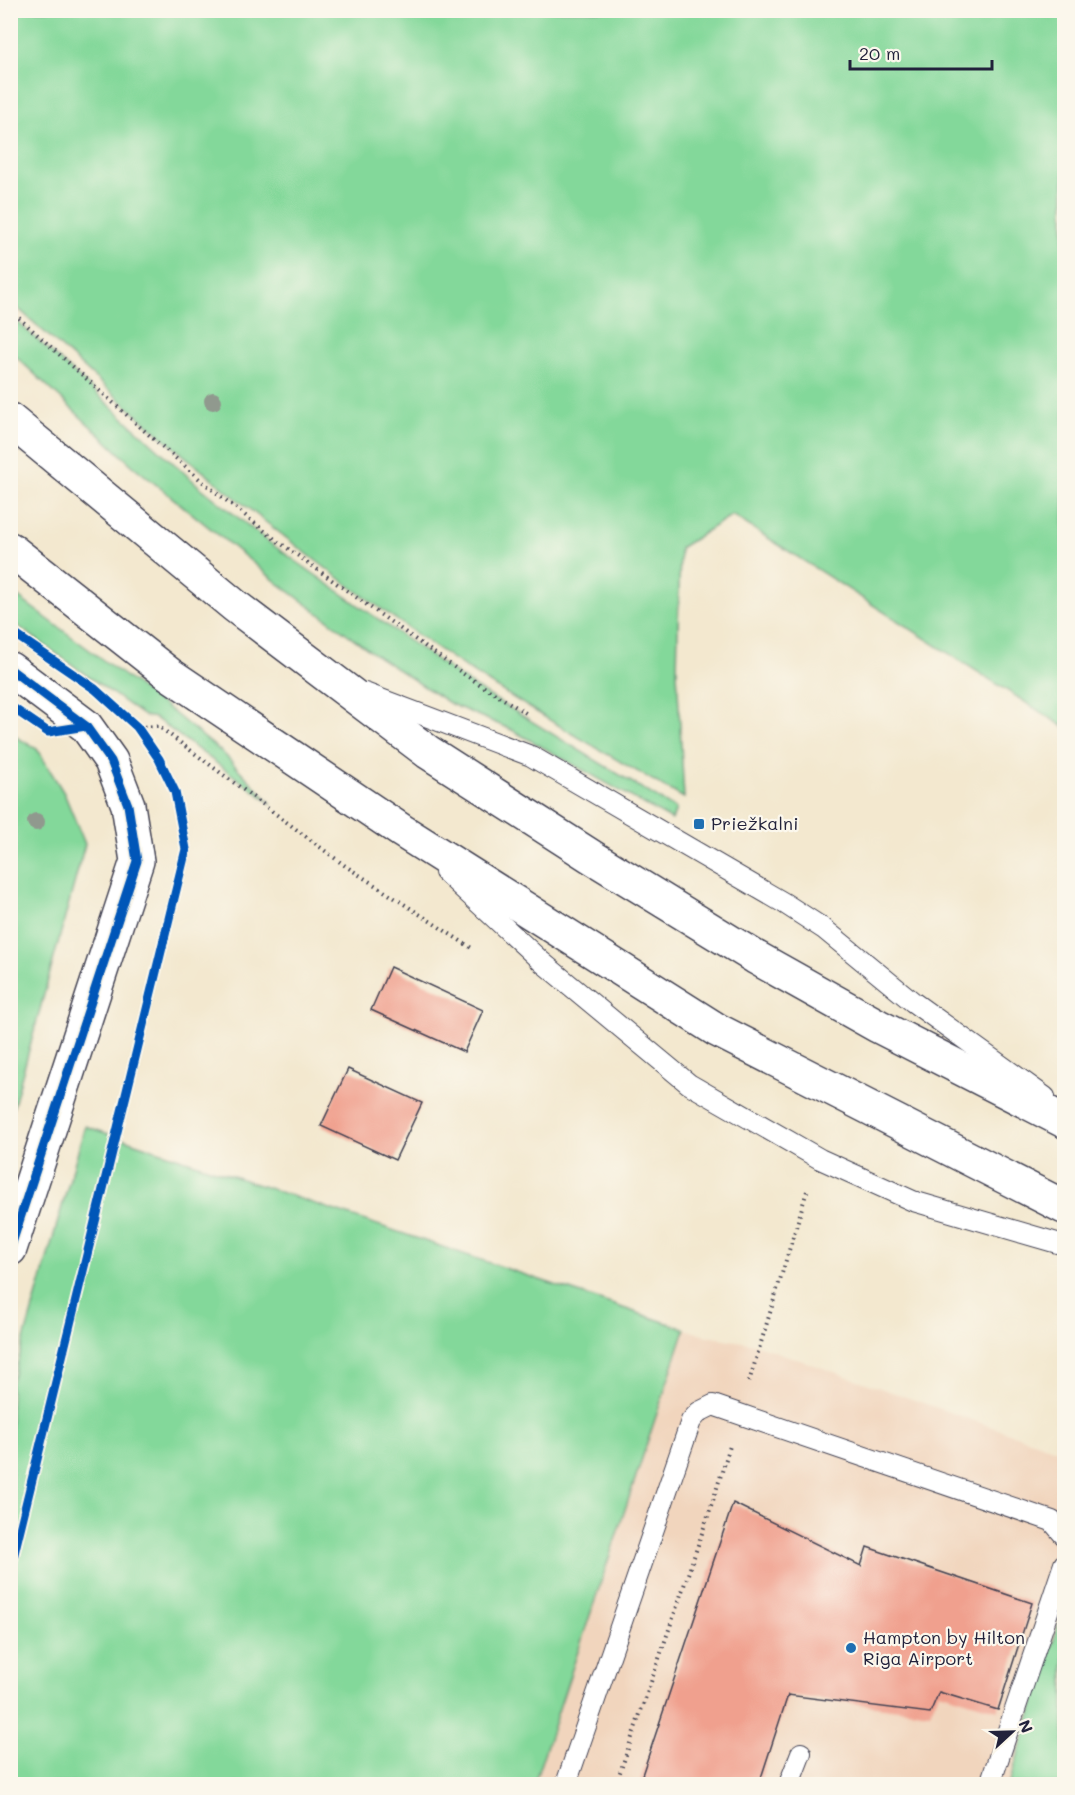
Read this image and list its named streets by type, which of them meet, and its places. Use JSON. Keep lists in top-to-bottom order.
{
  "places": {
    "transit": ["Priežkalni"],
    "other": ["Hampton by Hilton Riga Airport"]
  },
  "scale_bar": "20 m",
  "north": "right"
}
